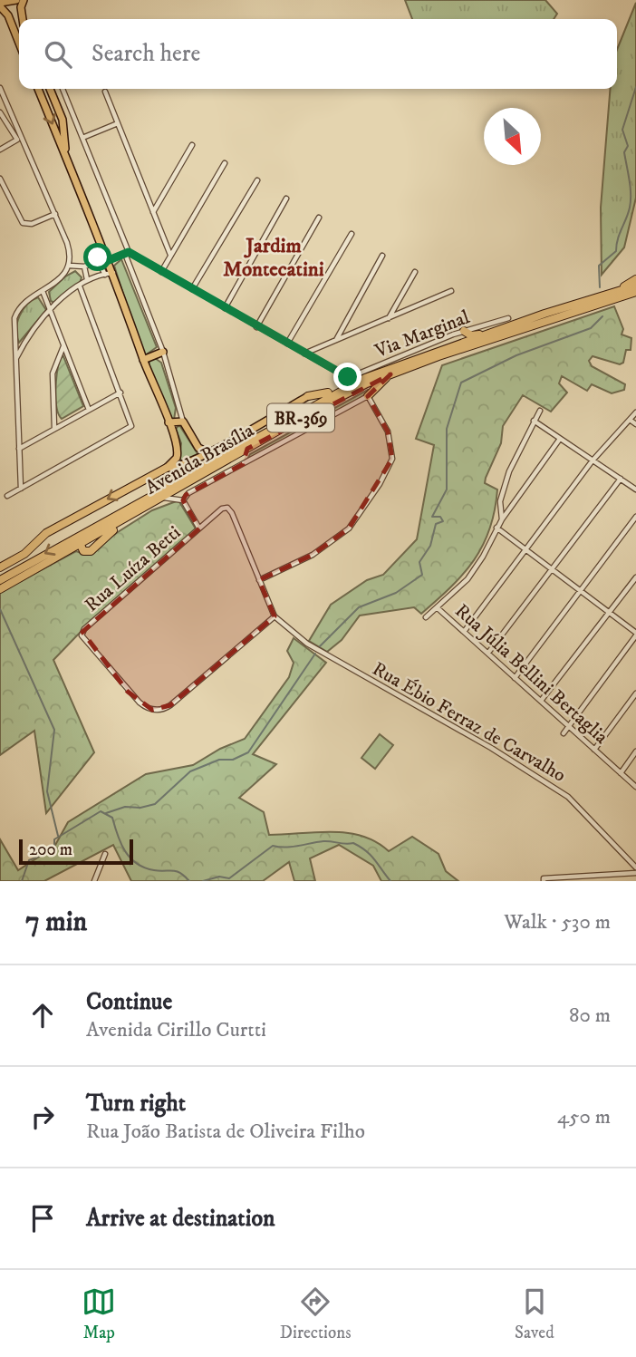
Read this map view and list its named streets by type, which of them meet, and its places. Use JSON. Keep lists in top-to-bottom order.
{
  "streets": {
    "highway": ["BR-369", "Avenida Brasília"],
    "street": [
      "Via Marginal",
      "Rua Luíza Betti",
      "Rua Júlia Bellini Bertaglia",
      "Rua Ébio Ferraz de Carvalho"
    ]
  },
  "crossings": [
    ["Rua Luíza Betti", "Rua Ébio Ferraz de Carvalho"]
  ],
  "districts": ["Jardim Montecatini"],
  "scale_bar": "200 m",
  "north": "bottom right",
  "page": {
    "search": "Search here",
    "scale": "200 m",
    "heading": ["7 min", "Walk · 530 m"],
    "list": [
      ["Continue", "Avenida Cirillo Curtti", "80 m"],
      ["Turn right", "Rua João Batista de Oliveira Filho", "450 m"],
      "Arrive at destination"
    ],
    "nav": ["Map", "Directions", "Saved"]
  }
}
